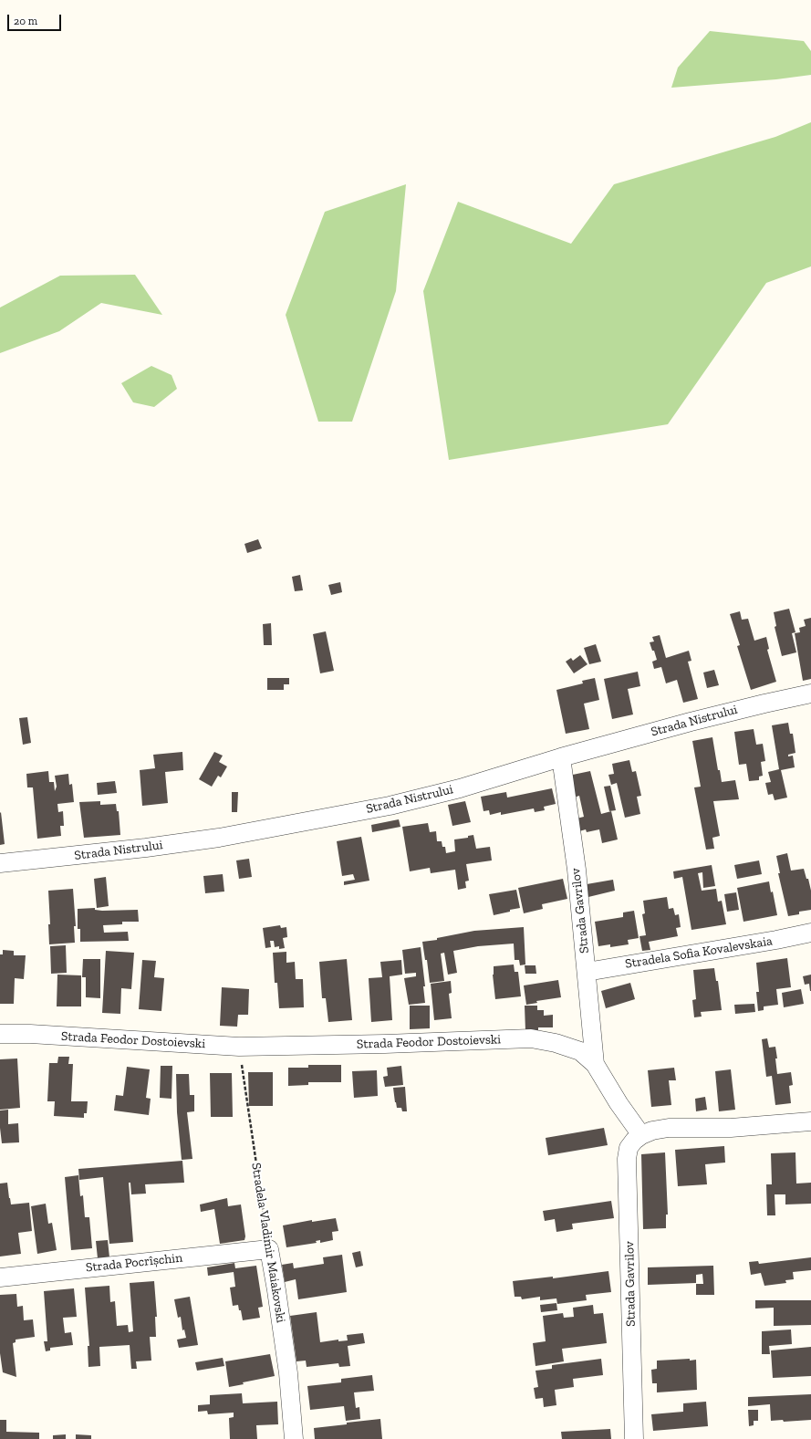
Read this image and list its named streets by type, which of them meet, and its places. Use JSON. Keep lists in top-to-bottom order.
{
  "streets": {
    "street": [
      "Strada Nistrului",
      "Strada Gavrilov",
      "Stradela Sofia Kovalevskaia",
      "Strada Feodor Dostoievski",
      "Stradela Vladimir Maiakovski",
      "Strada Pocrîșchin"
    ]
  },
  "crossings": [
    ["Strada Nistrului", "Strada Gavrilov"],
    ["Strada Gavrilov", "Stradela Sofia Kovalevskaia"],
    ["Strada Gavrilov", "Strada Feodor Dostoievski"],
    ["Strada Feodor Dostoievski", "Stradela Vladimir Maiakovski"],
    ["Stradela Vladimir Maiakovski", "Strada Pocrîșchin"]
  ],
  "scale_bar": "20 m"
}
